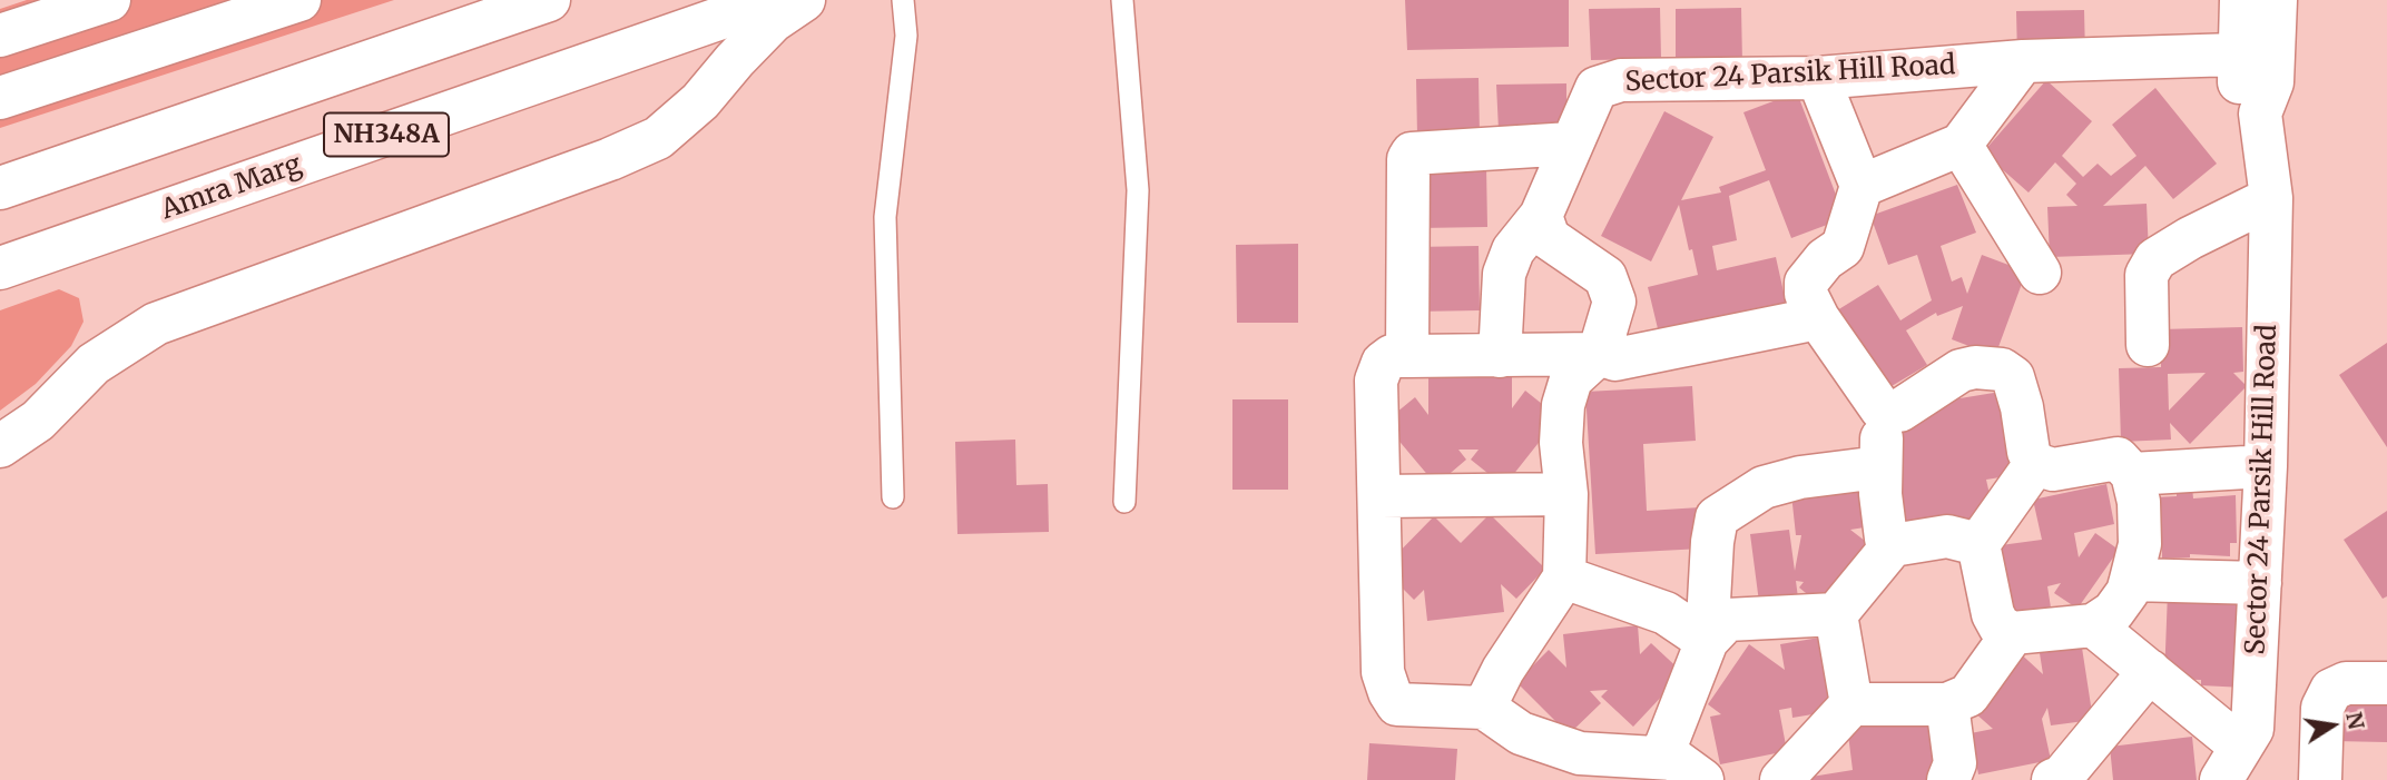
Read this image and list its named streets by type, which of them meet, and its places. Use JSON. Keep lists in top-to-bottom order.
{
  "streets": {
    "main road": ["Sector 24 Parsik Hill Road", "NH348A", "Amra Marg"]
  },
  "north": "right"
}
